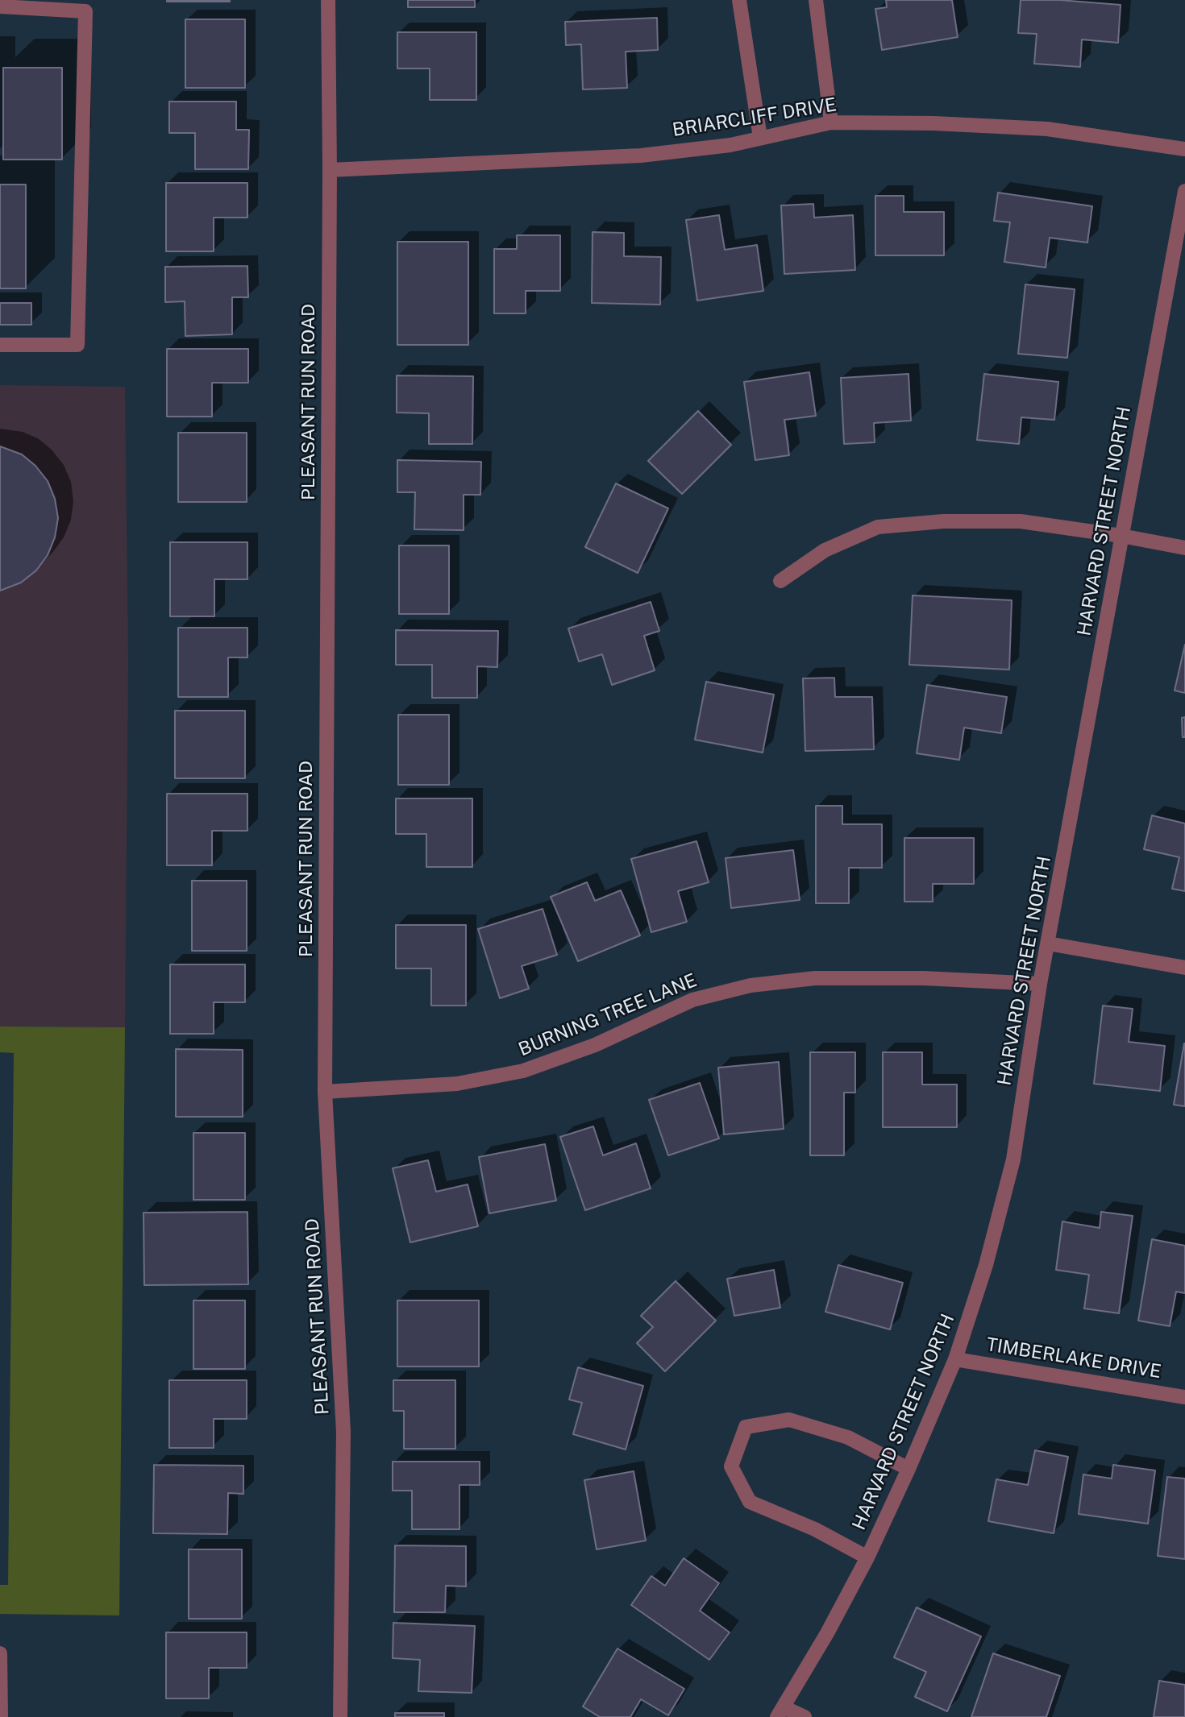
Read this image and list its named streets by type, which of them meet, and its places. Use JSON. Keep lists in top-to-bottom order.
{
  "streets": {
    "street": [
      "BRIARCLIFF DRIVE",
      "PLEASANT RUN ROAD",
      "HARVARD STREET NORTH",
      "BURNING TREE LANE",
      "TIMBERLAKE DRIVE"
    ]
  },
  "crossings": [
    ["BRIARCLIFF DRIVE", "PLEASANT RUN ROAD"],
    ["PLEASANT RUN ROAD", "BURNING TREE LANE"],
    ["HARVARD STREET NORTH", "BURNING TREE LANE"],
    ["HARVARD STREET NORTH", "TIMBERLAKE DRIVE"]
  ]
}
